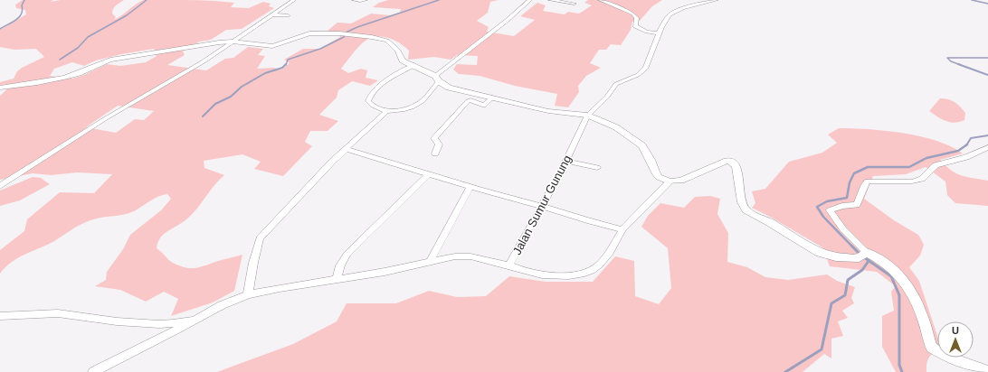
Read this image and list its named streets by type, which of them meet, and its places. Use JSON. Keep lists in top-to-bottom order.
{
  "streets": {
    "street": ["Jalan Sumur Gunung"]
  },
  "north": "top"
}
